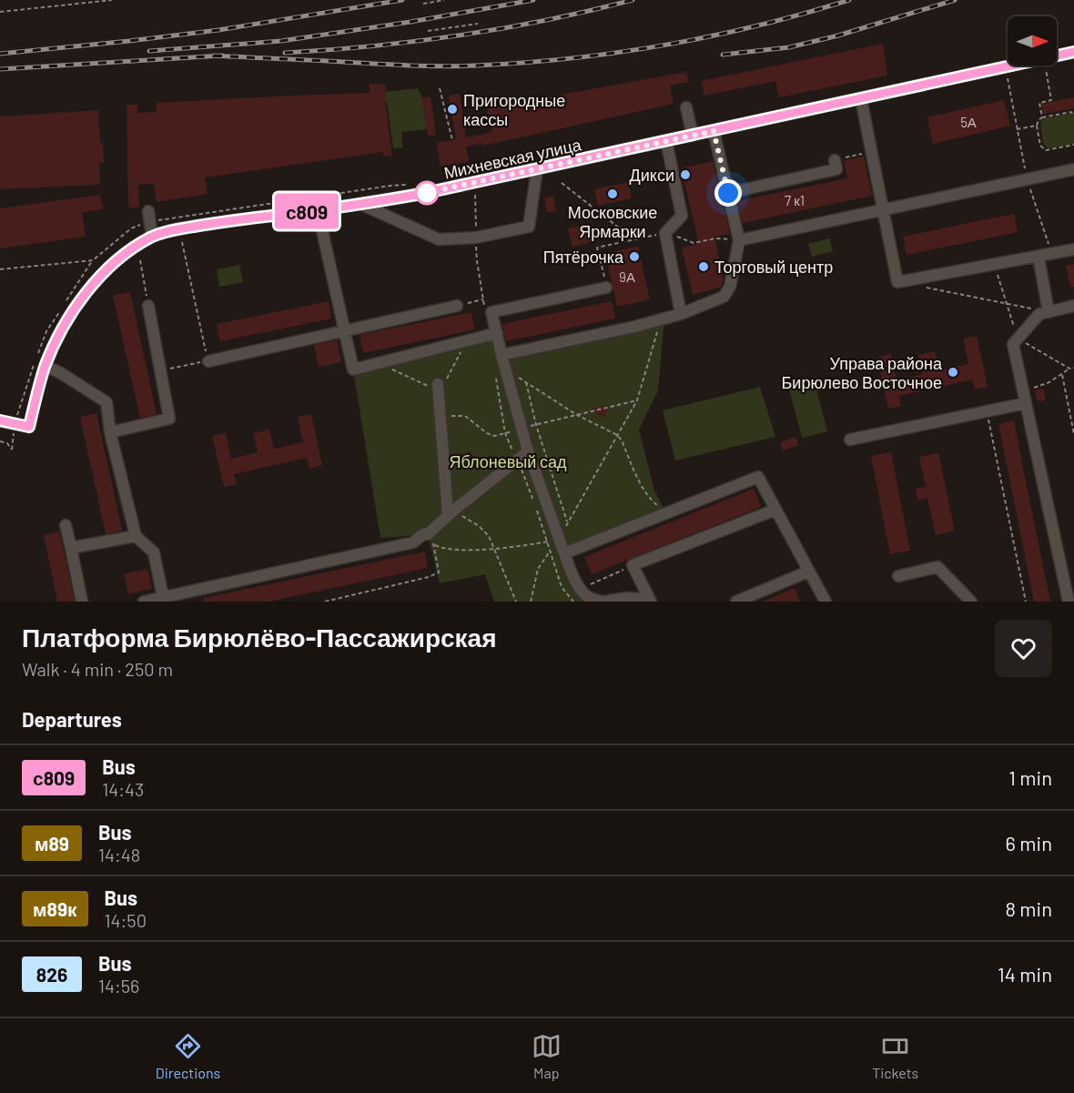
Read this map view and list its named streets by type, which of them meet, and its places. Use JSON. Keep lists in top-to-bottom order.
{
  "streets": {
    "street": ["Михневская улица"]
  },
  "parks": ["Яблоневый сад"],
  "places": [
    "Пригородные кассы",
    "Дикси",
    "Московские Ярмарки",
    "Пятёрочка",
    "Торговый центр",
    "Управа района Бирюлево Восточное"
  ],
  "lines": ["bus line с809"],
  "house_numbers": ["5А", "7 к1", "9А"],
  "north": "right",
  "page": {
    "on_map": "с809",
    "heading": [
      ["Платформа Бирюлёво-Пассажирская", "Walk · 4 min · 250 m"],
      "Departures"
    ],
    "list": [
      {
        "mark": "с809",
        "name": "Bus",
        "note": "14:43",
        "value": "1 min"
      },
      {
        "mark": "м89",
        "name": "Bus",
        "note": "14:48",
        "value": "6 min"
      },
      {
        "mark": "м89к",
        "name": "Bus",
        "note": "14:50",
        "value": "8 min"
      },
      {
        "mark": "826",
        "name": "Bus",
        "note": "14:56",
        "value": "14 min"
      }
    ],
    "tabs": ["Directions", "Map", "Tickets"]
  }
}
